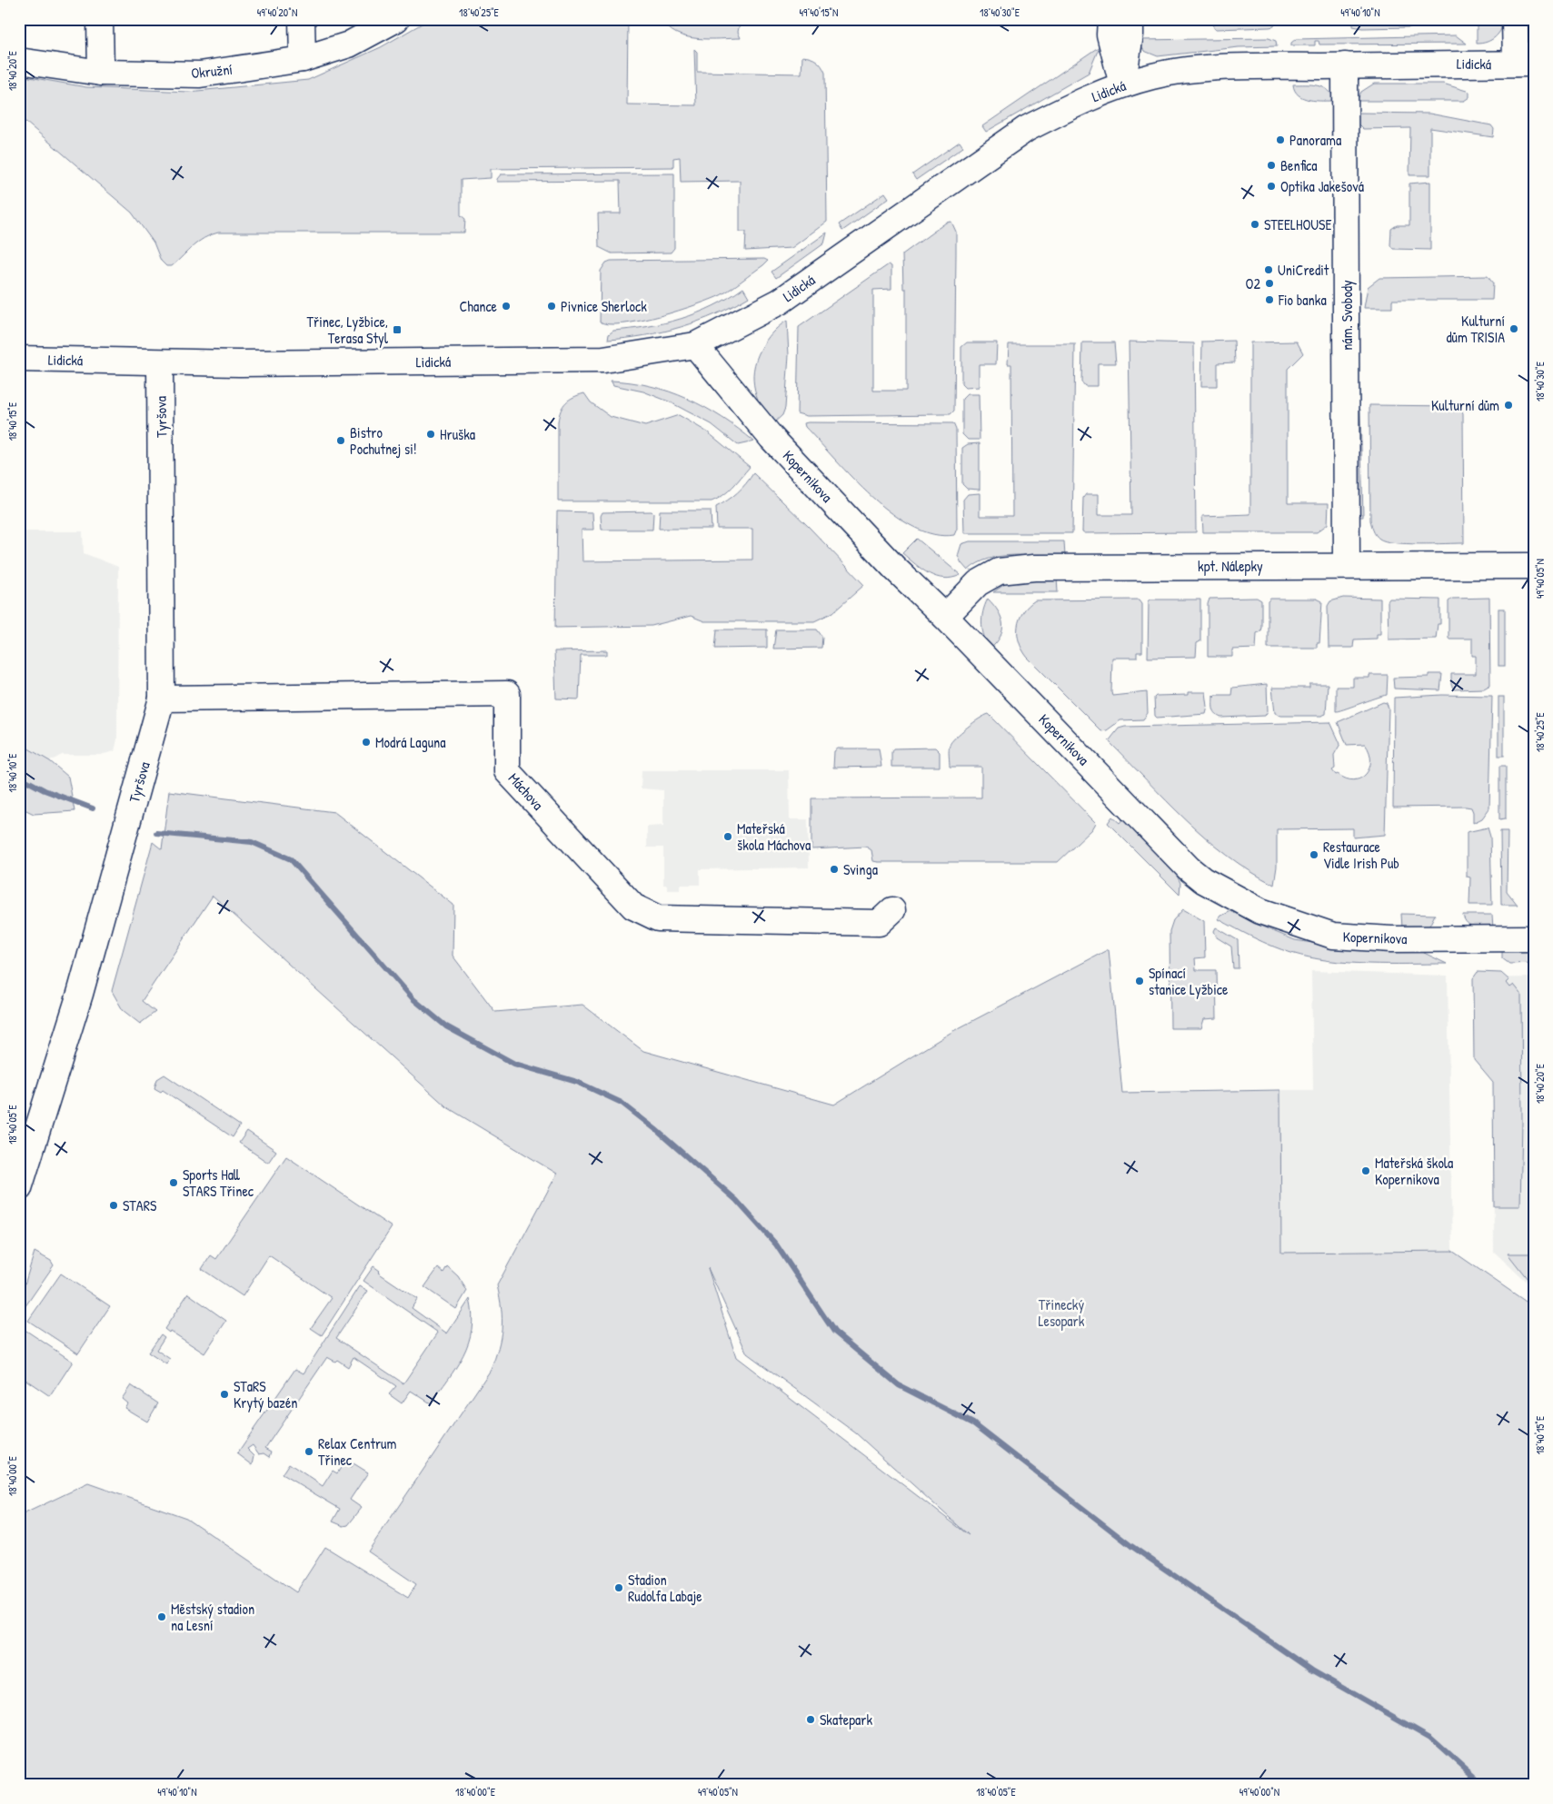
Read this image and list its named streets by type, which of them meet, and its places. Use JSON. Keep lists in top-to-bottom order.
{
  "streets": {
    "street": [
      "Lidická",
      "Okružní",
      "nám. Svobody",
      "Tyršova",
      "Kopernikova",
      "kpt. Nálepky",
      "Máchova"
    ]
  },
  "crossings": [
    ["Lidická", "nám. Svobody"],
    ["Lidická", "Tyršova"],
    ["Lidická", "Kopernikova"],
    ["nám. Svobody", "kpt. Nálepky"],
    ["Tyršova", "Máchova"],
    ["Kopernikova", "kpt. Nálepky"]
  ],
  "parks": ["Třinecký Lesopark"],
  "places": {
    "other": [
      "Panorama",
      "Benfica",
      "Optika Jakešová",
      "STEELHOUSE",
      "UniCredit",
      "O2",
      "Fio banka",
      "Chance",
      "Pivnice Sherlock",
      "Kulturní dům TRISIA",
      "Kulturní dům",
      "Hruška",
      "Bistro Pochutnej si!",
      "Modrá Laguna",
      "Mateřská škola Máchova",
      "Restaurace Vidle Irish Pub",
      "Svinga",
      "Spínací stanice Lyžbice",
      "Mateřská škola Kopernikova",
      "Sports Hall STARS Třinec",
      "STARS",
      "STaRS Krytý bazén",
      "Relax Centrum Třinec",
      "Stadion Rudolfa Labaje",
      "Městský stadion na Lesní",
      "Skatepark"
    ],
    "transit": ["Třinec, Lyžbice, Terasa Styl"]
  },
  "coordinates": [
    "49°40'20\"N",
    "18°40'25\"E",
    "49°40'15\"N",
    "18°40'30\"E",
    "49°40'10\"N",
    "18°40'20\"E",
    "18°40'15\"E",
    "49°40'05\"N",
    "18°40'10\"E",
    "18°40'05\"E",
    "18°40'00\"E",
    "49°40'00\"N"
  ]
}
